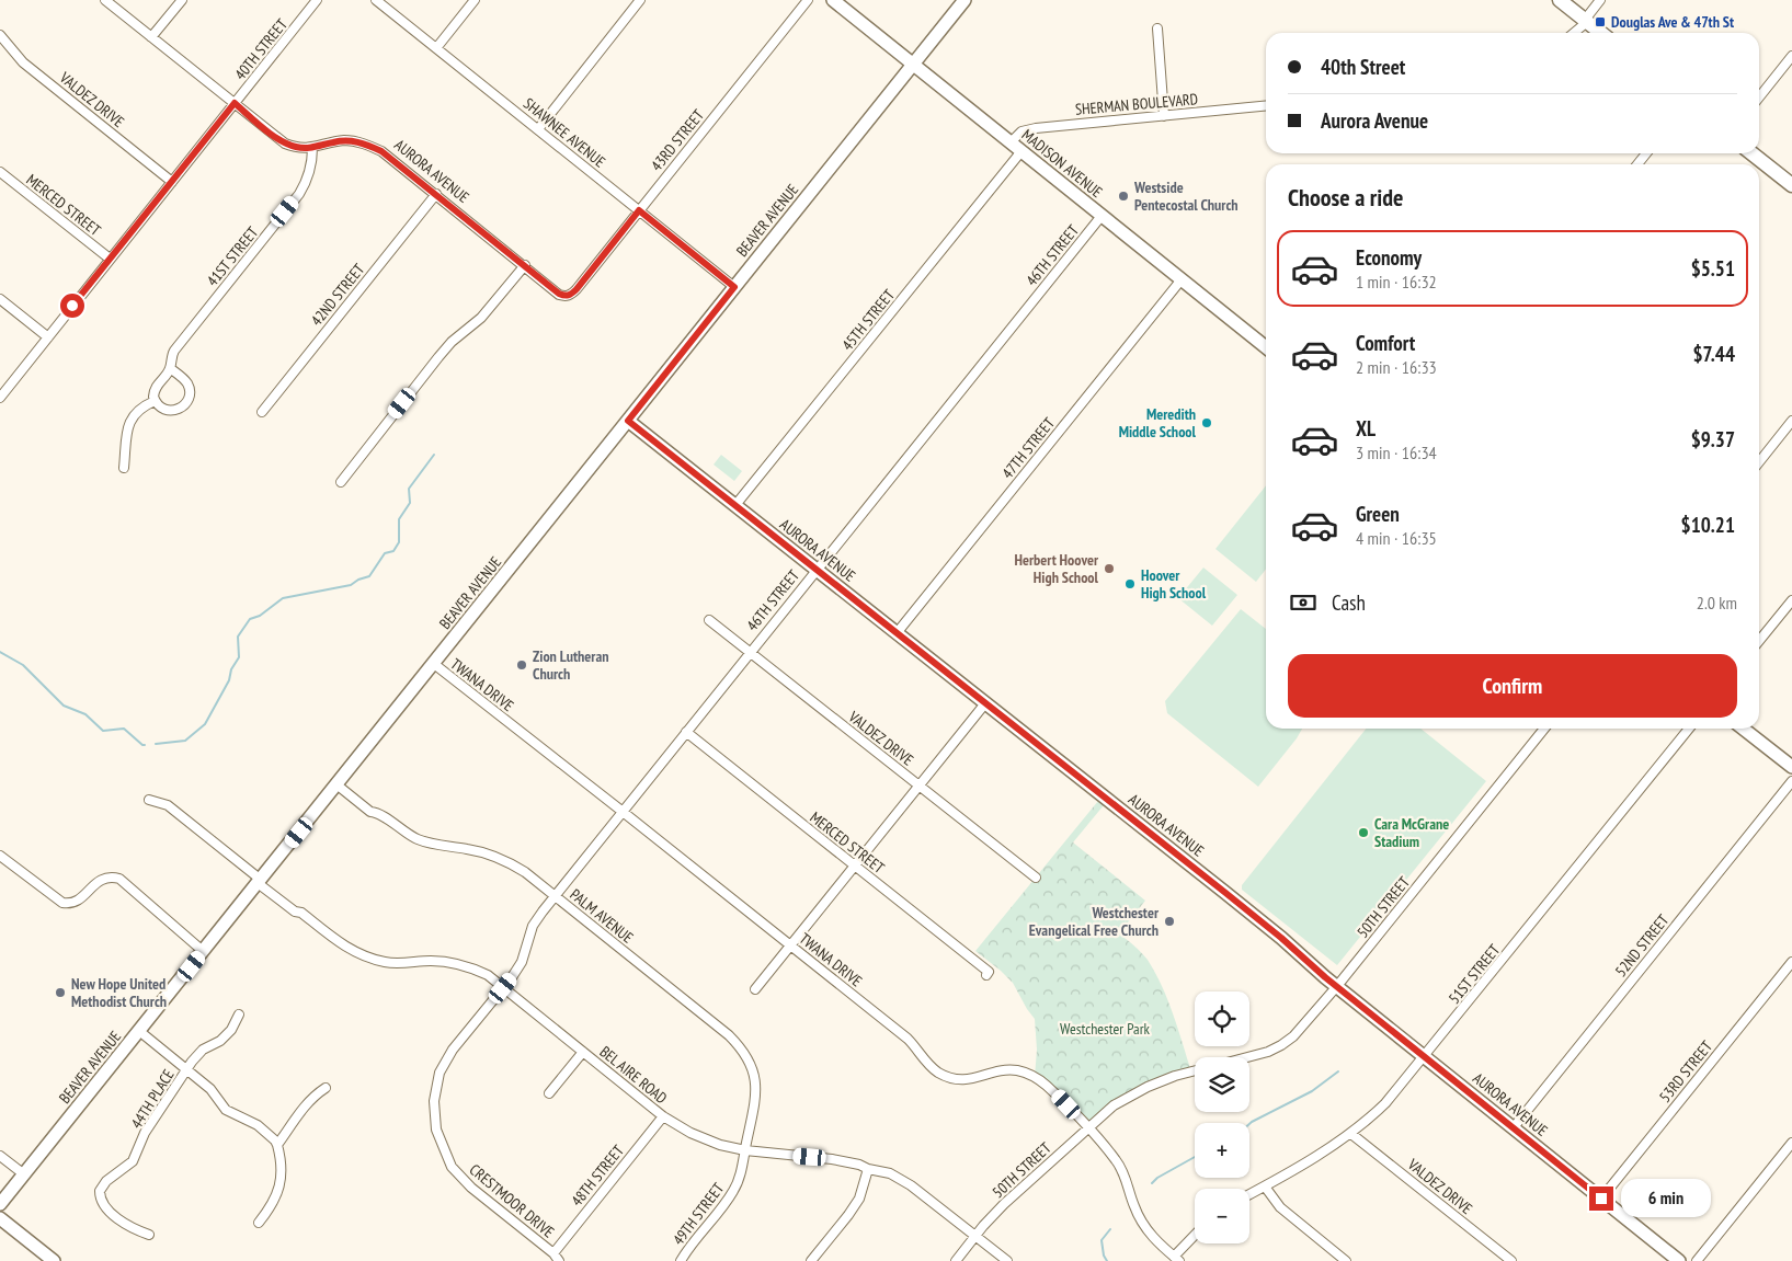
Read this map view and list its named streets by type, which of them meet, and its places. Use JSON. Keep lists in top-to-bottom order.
{
  "streets": {
    "street": [
      "40TH STREET",
      "VALDEZ DRIVE",
      "SHERMAN BOULEVARD",
      "SHAWNEE AVENUE",
      "43RD STREET",
      "MADISON AVENUE",
      "AURORA AVENUE",
      "MERCED STREET",
      "BEAVER AVENUE",
      "46TH STREET",
      "41ST STREET",
      "42ND STREET",
      "45TH STREET",
      "47TH STREET",
      "TWANA DRIVE",
      "50TH STREET",
      "PALM AVENUE",
      "52ND STREET",
      "51ST STREET",
      "53RD STREET",
      "BEL AIRE ROAD",
      "44TH PLACE",
      "48TH STREET",
      "CRESTMOOR DRIVE",
      "49TH STREET"
    ]
  },
  "crossings": [
    ["40TH STREET", "VALDEZ DRIVE"],
    ["40TH STREET", "AURORA AVENUE"],
    ["40TH STREET", "MERCED STREET"],
    ["VALDEZ DRIVE", "46TH STREET"],
    ["VALDEZ DRIVE", "51ST STREET"],
    ["SHERMAN BOULEVARD", "MADISON AVENUE"],
    ["SHAWNEE AVENUE", "43RD STREET"],
    ["SHAWNEE AVENUE", "BEAVER AVENUE"],
    ["43RD STREET", "AURORA AVENUE"],
    ["MADISON AVENUE", "BEAVER AVENUE"],
    ["MADISON AVENUE", "46TH STREET"],
    ["MADISON AVENUE", "45TH STREET"],
    ["MADISON AVENUE", "47TH STREET"],
    ["AURORA AVENUE", "BEAVER AVENUE"],
    ["AURORA AVENUE", "46TH STREET"],
    ["AURORA AVENUE", "41ST STREET"],
    ["AURORA AVENUE", "42ND STREET"],
    ["AURORA AVENUE", "45TH STREET"],
    ["AURORA AVENUE", "47TH STREET"],
    ["AURORA AVENUE", "50TH STREET"],
    ["AURORA AVENUE", "52ND STREET"],
    ["AURORA AVENUE", "51ST STREET"],
    ["AURORA AVENUE", "53RD STREET"],
    ["MERCED STREET", "46TH STREET"],
    ["BEAVER AVENUE", "TWANA DRIVE"],
    ["BEAVER AVENUE", "PALM AVENUE"],
    ["BEAVER AVENUE", "BEL AIRE ROAD"],
    ["46TH STREET", "TWANA DRIVE"],
    ["46TH STREET", "PALM AVENUE"],
    ["46TH STREET", "BEL AIRE ROAD"],
    ["46TH STREET", "CRESTMOOR DRIVE"],
    ["TWANA DRIVE", "50TH STREET"],
    ["50TH STREET", "BEL AIRE ROAD"],
    ["PALM AVENUE", "BEL AIRE ROAD"],
    ["PALM AVENUE", "49TH STREET"],
    ["BEL AIRE ROAD", "48TH STREET"],
    ["BEL AIRE ROAD", "CRESTMOOR DRIVE"],
    ["BEL AIRE ROAD", "49TH STREET"],
    ["48TH STREET", "CRESTMOOR DRIVE"]
  ],
  "parks": ["Westchester Park"],
  "places": {
    "transit": ["Douglas Ave & 47th St"],
    "other": [
      "Westside Pentecostal Church",
      "Meredith Middle School",
      "Herbert Hoover High School",
      "Hoover High School",
      "Zion Lutheran Church",
      "Cara McGrane Stadium",
      "Westchester Evangelical Free Church",
      "New Hope United Methodist Church"
    ]
  },
  "page": {
    "banner": ["40th Street", "Aurora Avenue"],
    "heading": "Choose a ride",
    "list": [
      {
        "name": "Economy",
        "note": "1 min · 16:32",
        "value": "$5.51"
      },
      {
        "name": "Comfort",
        "note": "2 min · 16:33",
        "value": "$7.44"
      },
      {
        "name": "XL",
        "note": "3 min · 16:34",
        "value": "$9.37"
      },
      {
        "name": "Green",
        "note": "4 min · 16:35",
        "value": "$10.21"
      }
    ],
    "pay": ["Cash", "2.0 km"],
    "buttons": "Confirm",
    "map_buttons": ["+", "−"],
    "bubble": "6 min"
  }
}
